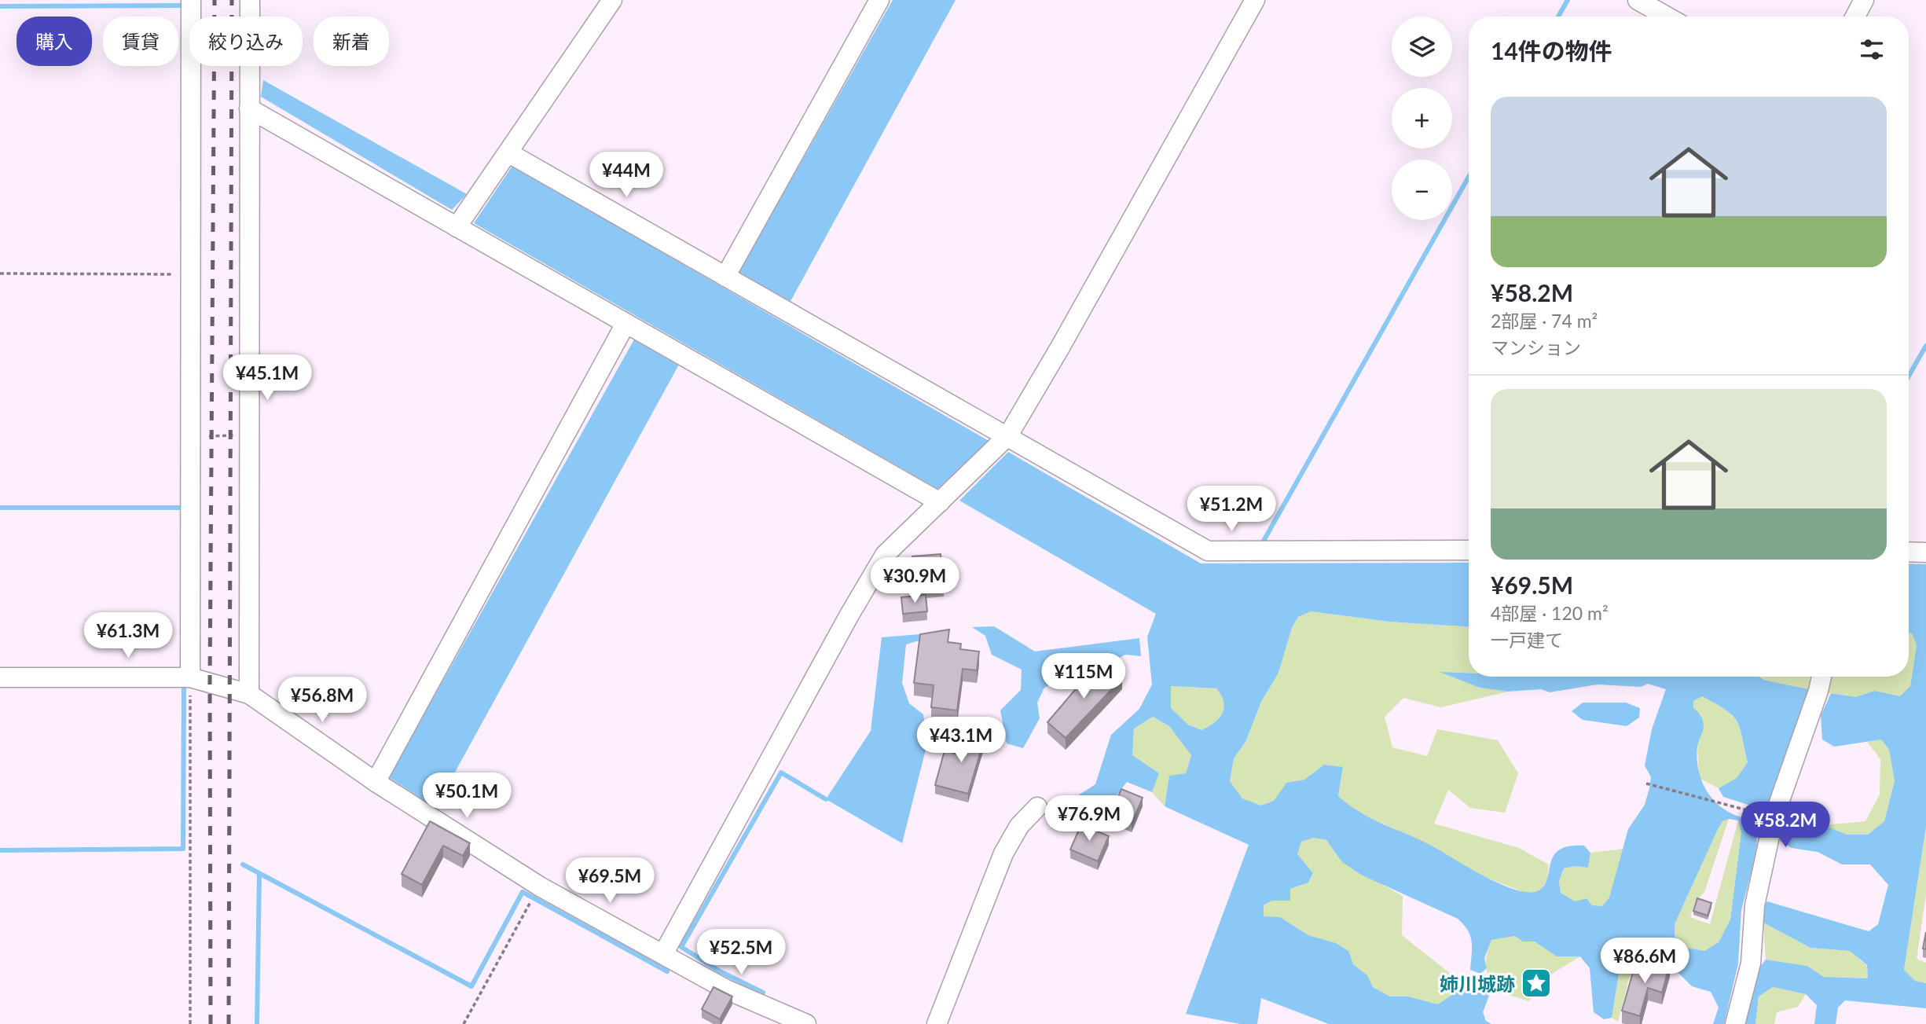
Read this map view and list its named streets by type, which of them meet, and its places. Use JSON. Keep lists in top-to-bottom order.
{
  "places": {
    "place": ["姉川城跡"]
  },
  "page": {
    "map_buttons": ["+", "−"],
    "chip": [
      "購入",
      "賃貸",
      "絞り込み",
      "新着"
    ],
    "heading": "14件の物件",
    "list": [
      {
        "name": "¥58.2M",
        "note": "2部屋 · 74 m² · マンション"
      },
      {
        "name": "¥69.5M",
        "note": "4部屋 · 120 m² · 一戸建て"
      }
    ],
    "price": [
      "¥44M",
      "¥45.1M",
      "¥51.2M",
      "¥30.9M",
      "¥61.3M",
      "¥115M",
      "¥56.8M",
      "¥43.1M",
      "¥50.1M",
      "¥76.9M",
      "¥58.2M",
      "¥69.5M",
      "¥52.5M",
      "¥86.6M"
    ]
  }
}
